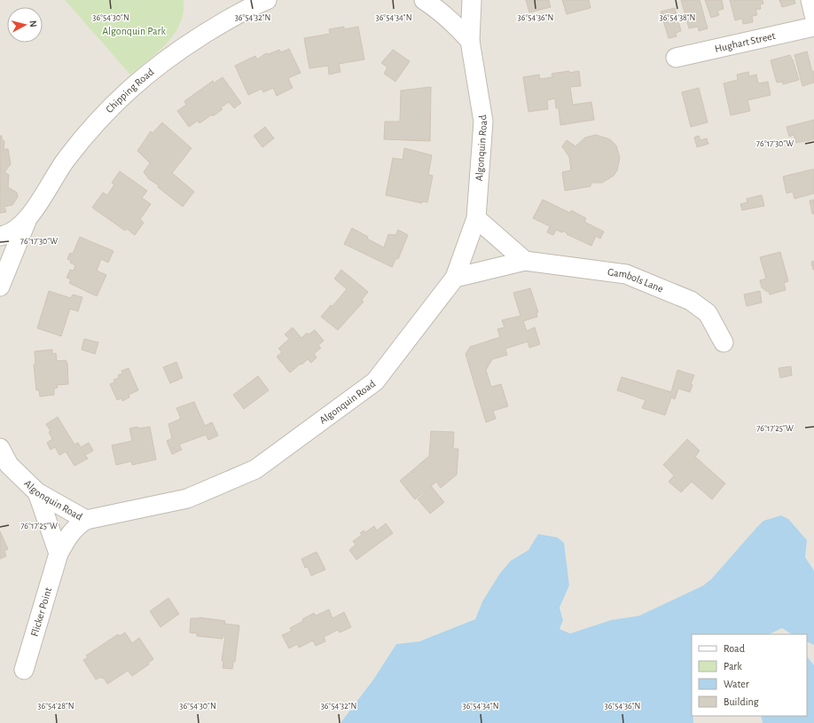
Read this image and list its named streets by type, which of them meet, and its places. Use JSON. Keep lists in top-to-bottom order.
{
  "streets": {
    "street": [
      "Hughart Street",
      "Chipping Road",
      "Algonquin Road",
      "Gambols Lane",
      "Flicker Point"
    ]
  },
  "crossings": [
    ["Algonquin Road", "Gambols Lane"],
    ["Algonquin Road", "Flicker Point"]
  ],
  "parks": ["Algonquin Park"],
  "legend": [
    "Road",
    "Park",
    "Water",
    "Building"
  ],
  "north": "right",
  "coordinates": [
    "36°54'30\"N",
    "36°54'32\"N",
    "36°54'34\"N",
    "36°54'36\"N",
    "36°54'38\"N",
    "76°17'30\"W",
    "76°17'25\"W",
    "36°54'28\"N"
  ]
}
